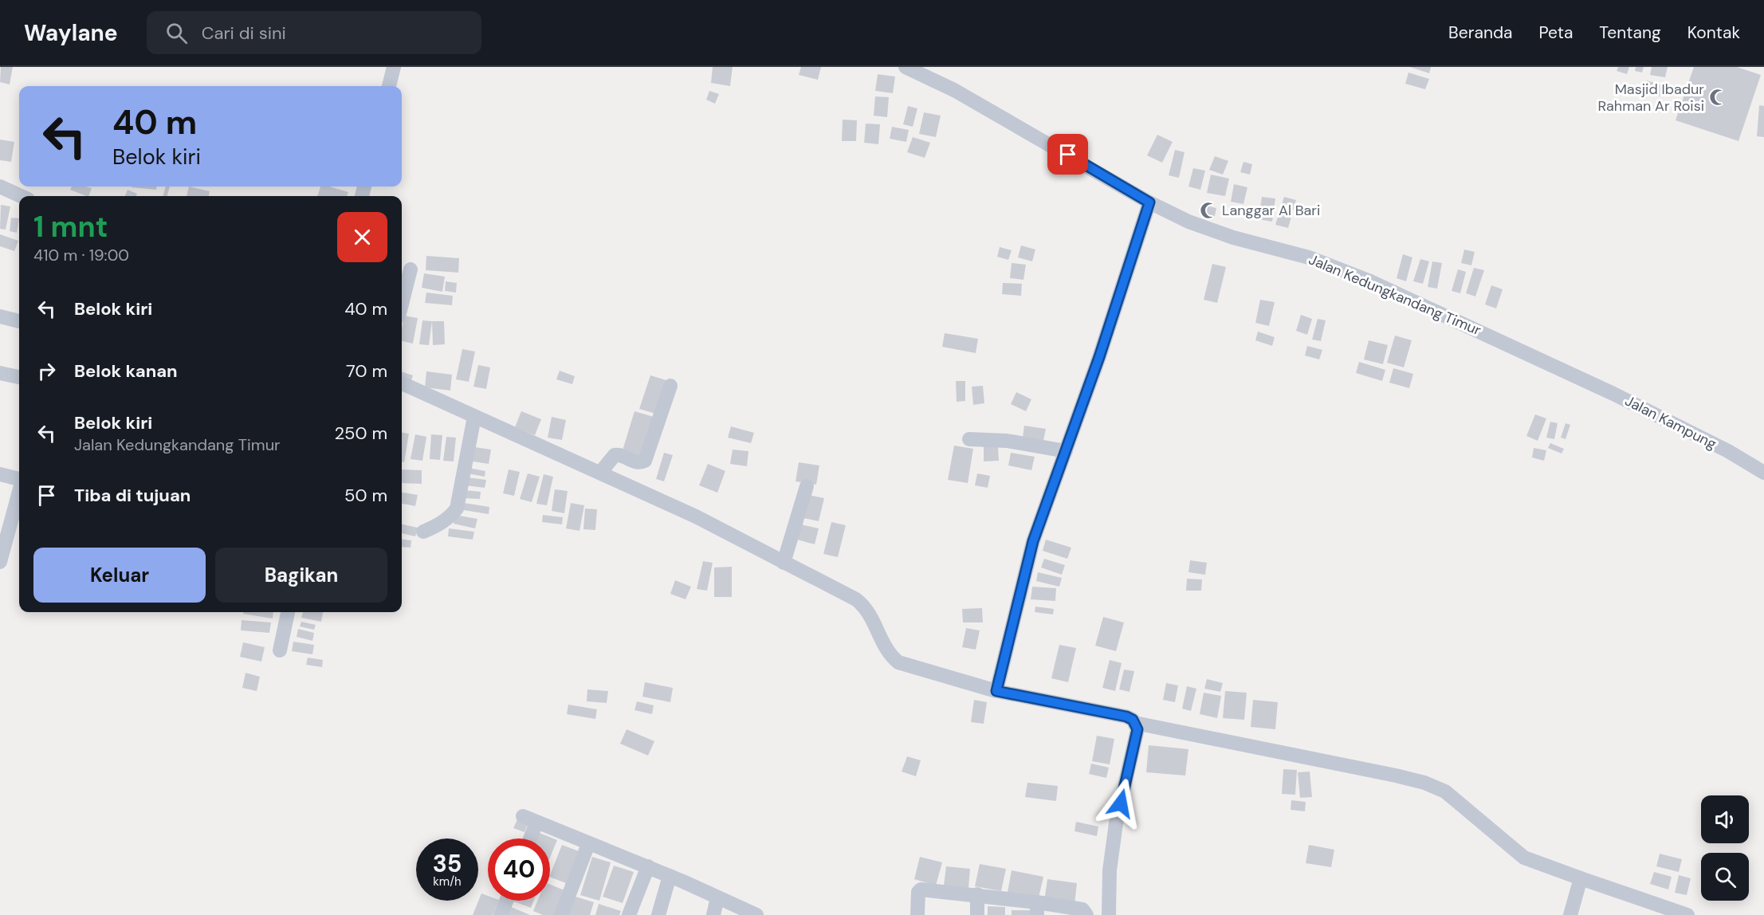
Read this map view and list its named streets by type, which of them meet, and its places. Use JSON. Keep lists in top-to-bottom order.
{
  "streets": {
    "street": ["Jalan Kedungkandang Timur", "Jalan Kampung"]
  },
  "crossings": [
    ["Jalan Kedungkandang Timur", "Jalan Kampung"]
  ],
  "places": {
    "mosque": ["Masjid Ibadur Rahman Ar Roisi", "Langgar Al Bari"]
  },
  "page": {
    "header": "Waylane",
    "search": "Cari di sini",
    "nav": [
      "Beranda",
      "Peta",
      "Tentang",
      "Kontak"
    ],
    "turn": ["40 m", "Belok kiri"],
    "heading": ["1 mnt", "410 m · 19:00"],
    "list": [
      {
        "name": "Belok kiri",
        "value": "40 m"
      },
      {
        "name": "Belok kanan",
        "value": "70 m"
      },
      {
        "name": "Belok kiri",
        "note": "Jalan Kedungkandang Timur",
        "value": "250 m"
      },
      {
        "name": "Tiba di tujuan",
        "value": "50 m"
      }
    ],
    "buttons": ["Keluar", "Bagikan"],
    "speed": "35 km/h",
    "limit": "40"
  }
}
